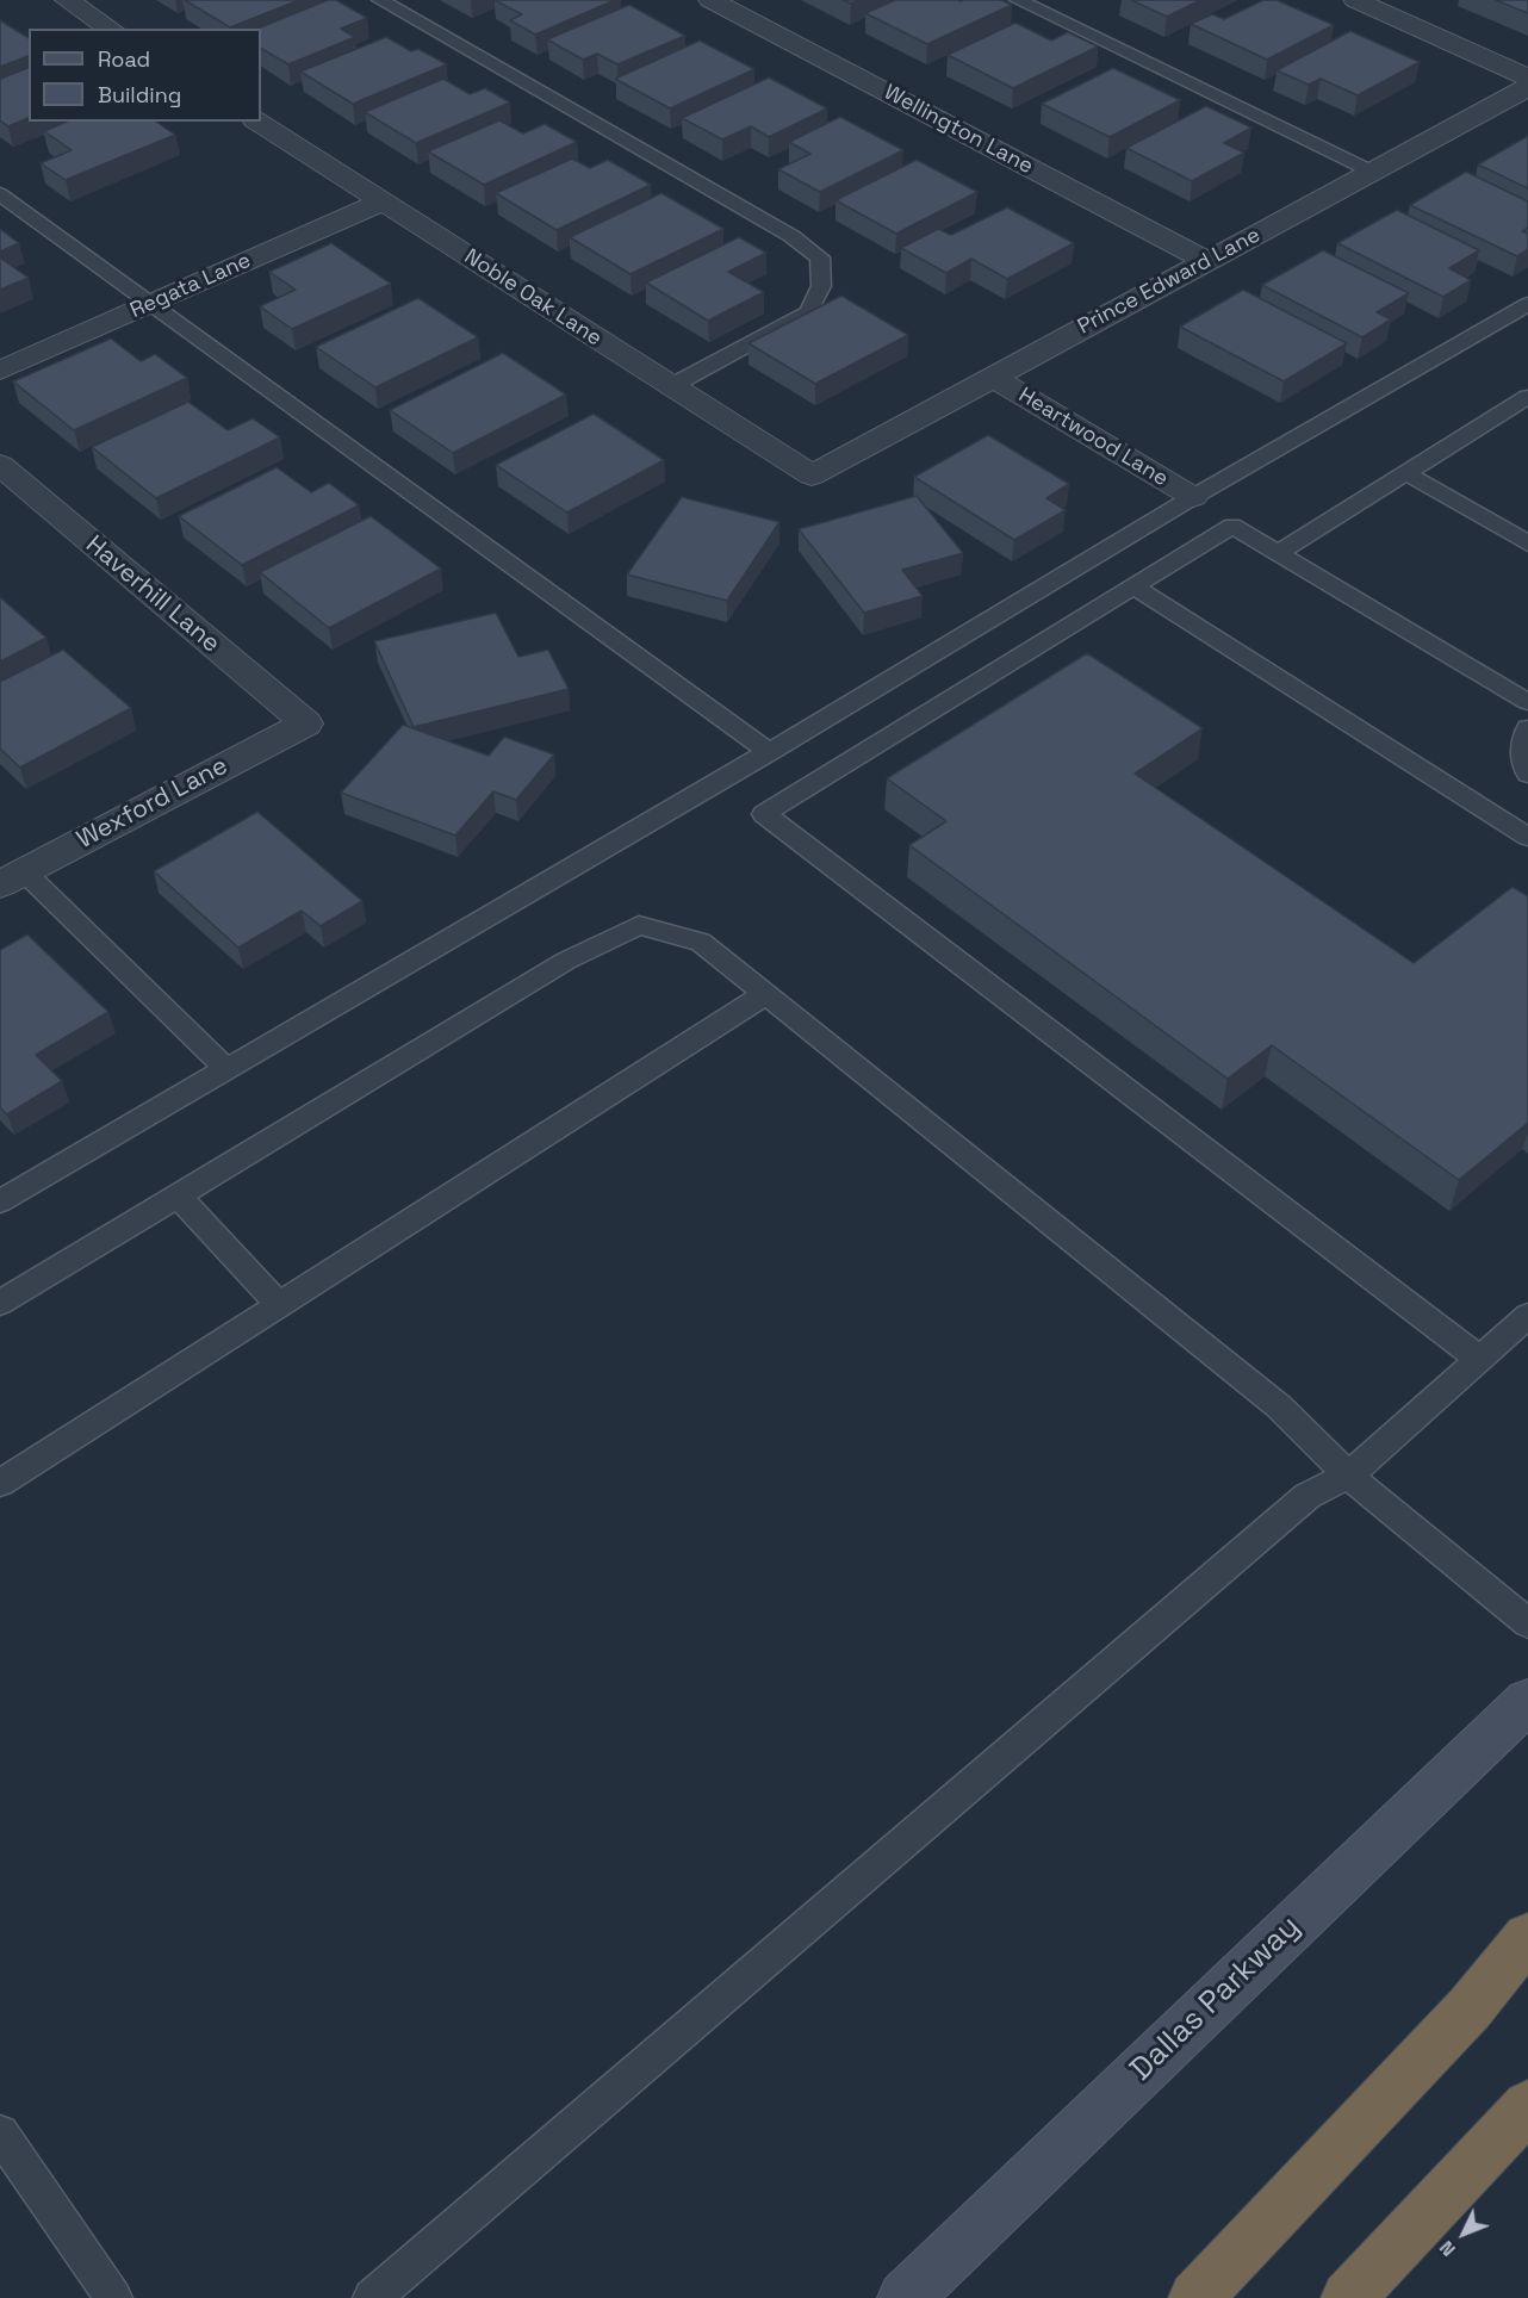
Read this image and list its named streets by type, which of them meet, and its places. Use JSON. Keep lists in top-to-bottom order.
{
  "streets": {
    "main road": ["Dallas Parkway"],
    "street": [
      "Wellington Lane",
      "Prince Edward Lane",
      "Regata Lane",
      "Noble Oak Lane",
      "Heartwood Lane",
      "Haverhill Lane",
      "Wexford Lane"
    ]
  },
  "crossings": [
    ["Wellington Lane", "Prince Edward Lane"],
    ["Prince Edward Lane", "Noble Oak Lane"],
    ["Prince Edward Lane", "Heartwood Lane"],
    ["Regata Lane", "Noble Oak Lane"],
    ["Haverhill Lane", "Wexford Lane"]
  ],
  "legend": ["Road", "Building"],
  "north": "bottom left"
}
